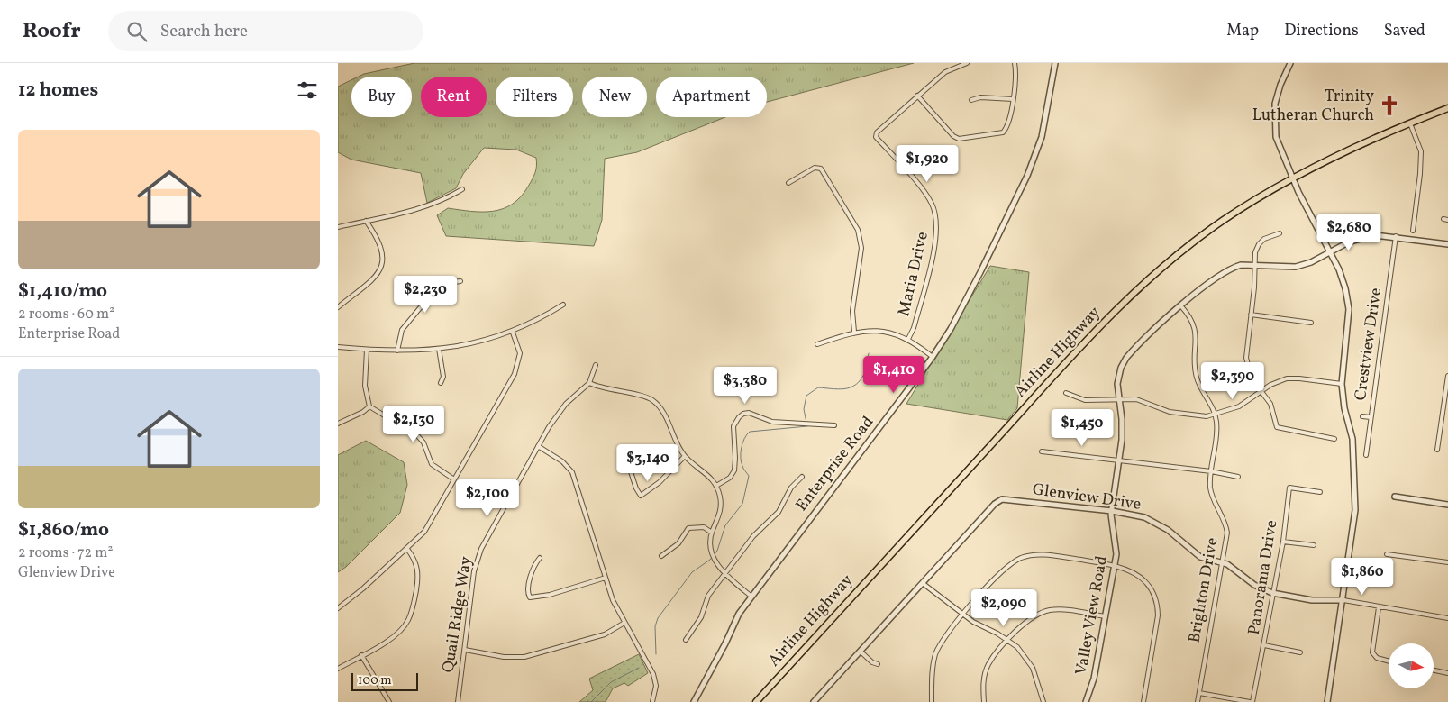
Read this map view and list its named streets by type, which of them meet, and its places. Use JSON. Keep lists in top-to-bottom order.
{
  "streets": {
    "main road": ["Airline Highway"],
    "street": [
      "Maria Drive",
      "Crestview Drive",
      "Enterprise Road",
      "Glenview Drive",
      "Panorama Drive",
      "Brighton Drive",
      "Quail Ridge Way",
      "Valley View Road"
    ]
  },
  "crossings": [
    ["Crestview Drive", "Valley View Road"],
    ["Glenview Drive", "Panorama Drive"],
    ["Glenview Drive", "Brighton Drive"],
    ["Glenview Drive", "Valley View Road"],
    ["Brighton Drive", "Valley View Road"]
  ],
  "places": {
    "church": ["Trinity Lutheran Church"]
  },
  "scale_bar": "100 m",
  "north": "right",
  "page": {
    "header": "Roofr",
    "search": "Search here",
    "nav": ["Map", "Directions", "Saved"],
    "heading": "12 homes",
    "chip": [
      "Buy",
      "Rent",
      "Filters",
      "New",
      "Apartment"
    ],
    "list": [
      {
        "name": "$1,410/mo",
        "note": "2 rooms · 60 m² · Enterprise Road"
      },
      {
        "name": "$1,860/mo",
        "note": "2 rooms · 72 m² · Glenview Drive"
      }
    ],
    "price": [
      "$1,920",
      "$2,680",
      "$2,230",
      "$1,410",
      "$2,390",
      "$3,380",
      "$2,130",
      "$1,450",
      "$3,140",
      "$2,100",
      "$1,860",
      "$2,090"
    ],
    "scale": "100 m"
  }
}
